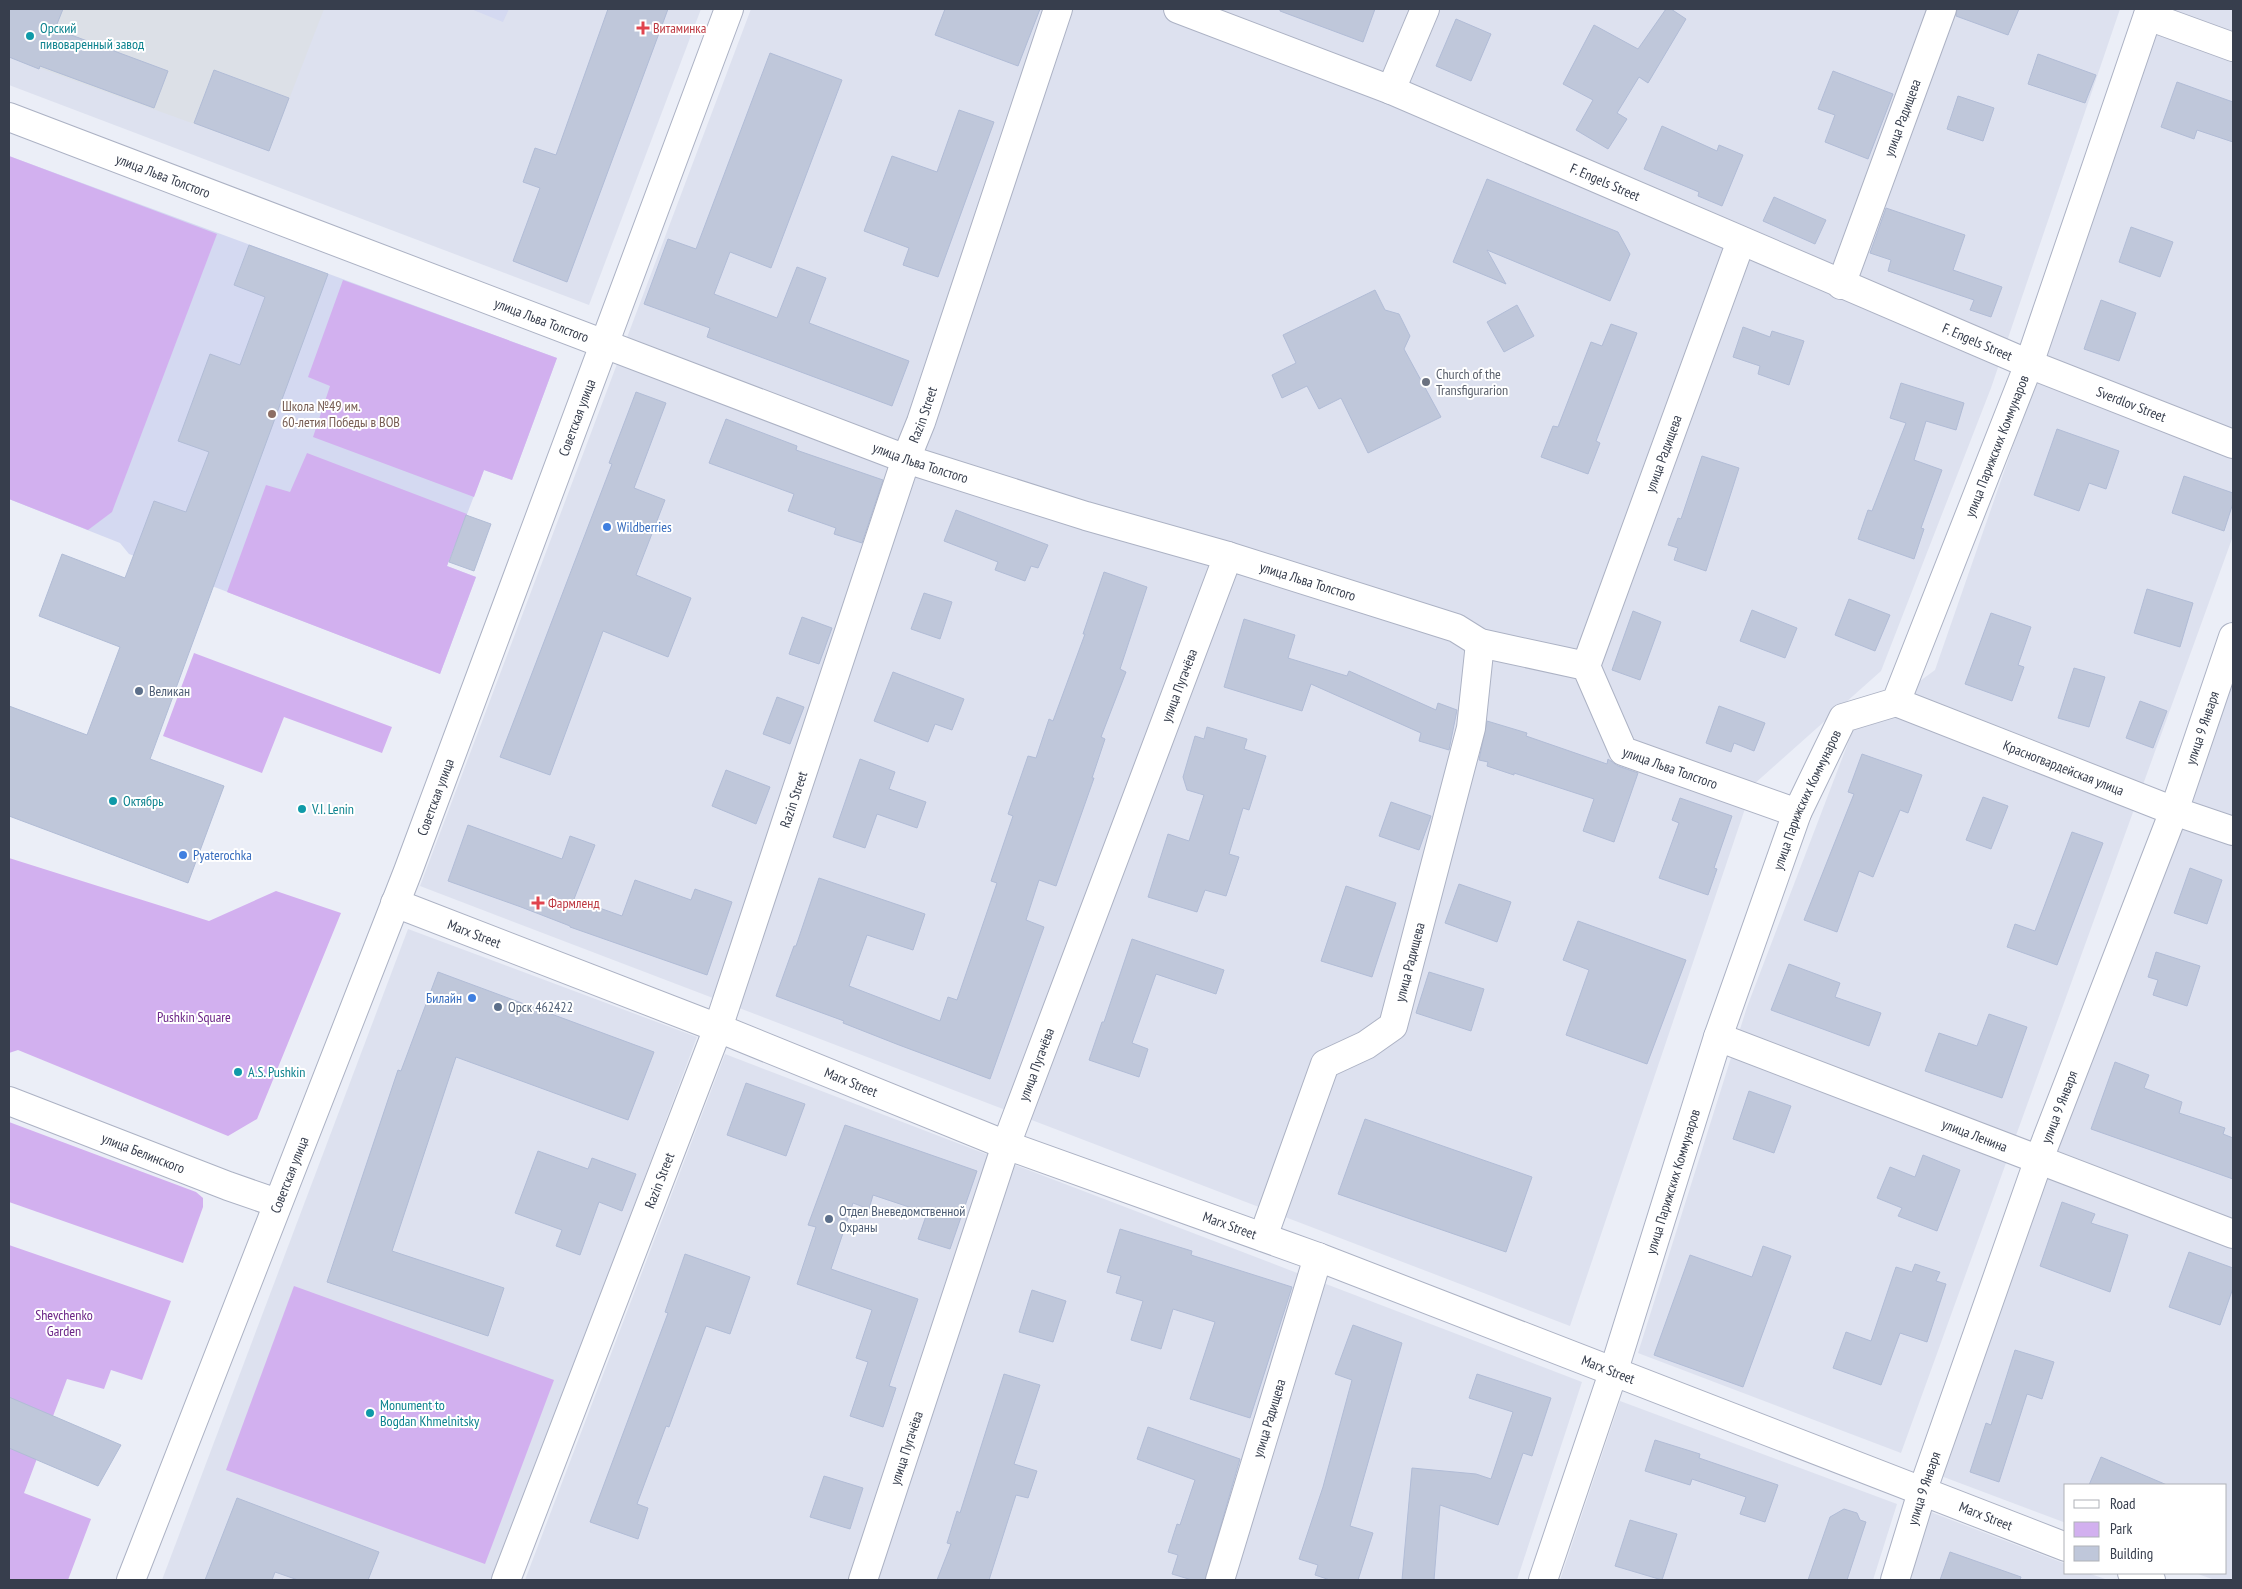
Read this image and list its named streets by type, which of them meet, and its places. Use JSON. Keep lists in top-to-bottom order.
{
  "streets": {
    "street": [
      "улица Радищева",
      "улица Льва Толстого",
      "F. Engels Street",
      "Sverdlov Street",
      "Razin Street",
      "Советская улица",
      "улица Парижских Коммунаров",
      "улица Пугачёва",
      "улица 9 Января",
      "Красногвардейская улица",
      "Marx Street",
      "улица Ленина",
      "улица Белинского"
    ]
  },
  "crossings": [
    ["улица Радищева", "улица Льва Толстого"],
    ["улица Радищева", "F. Engels Street"],
    ["улица Радищева", "Marx Street"],
    ["улица Льва Толстого", "Razin Street"],
    ["улица Льва Толстого", "Советская улица"],
    ["улица Льва Толстого", "улица Парижских Коммунаров"],
    ["улица Льва Толстого", "улица Пугачёва"],
    ["F. Engels Street", "Sverdlov Street"],
    ["F. Engels Street", "улица Парижских Коммунаров"],
    ["Sverdlov Street", "улица Парижских Коммунаров"],
    ["Razin Street", "Marx Street"],
    ["Советская улица", "Marx Street"],
    ["Советская улица", "улица Белинского"],
    ["улица Парижских Коммунаров", "Красногвардейская улица"],
    ["улица Парижских Коммунаров", "Marx Street"],
    ["улица Парижских Коммунаров", "улица Ленина"],
    ["улица Пугачёва", "Marx Street"],
    ["улица 9 Января", "Красногвардейская улица"],
    ["улица 9 Января", "Marx Street"],
    ["улица 9 Января", "улица Ленина"]
  ],
  "parks": ["Pushkin Square", "Shevchenko Garden"],
  "places": {
    "health": ["Витаминка", "Фармленд"],
    "other": [
      "Орский пивоваренный завод",
      "Church of the Transfigurarion",
      "Школа №49 им. 60-летия Победы в ВОВ",
      "Wildberries",
      "Великан",
      "Октябрь",
      "V.I. Lenin",
      "Pyaterochka",
      "Билайн",
      "Орск 462422",
      "A.S. Pushkin",
      "Отдел Вневедомственной Охраны",
      "Monument to Bogdan Khmelnitsky"
    ]
  },
  "legend": ["Road", "Park", "Building"]
}
